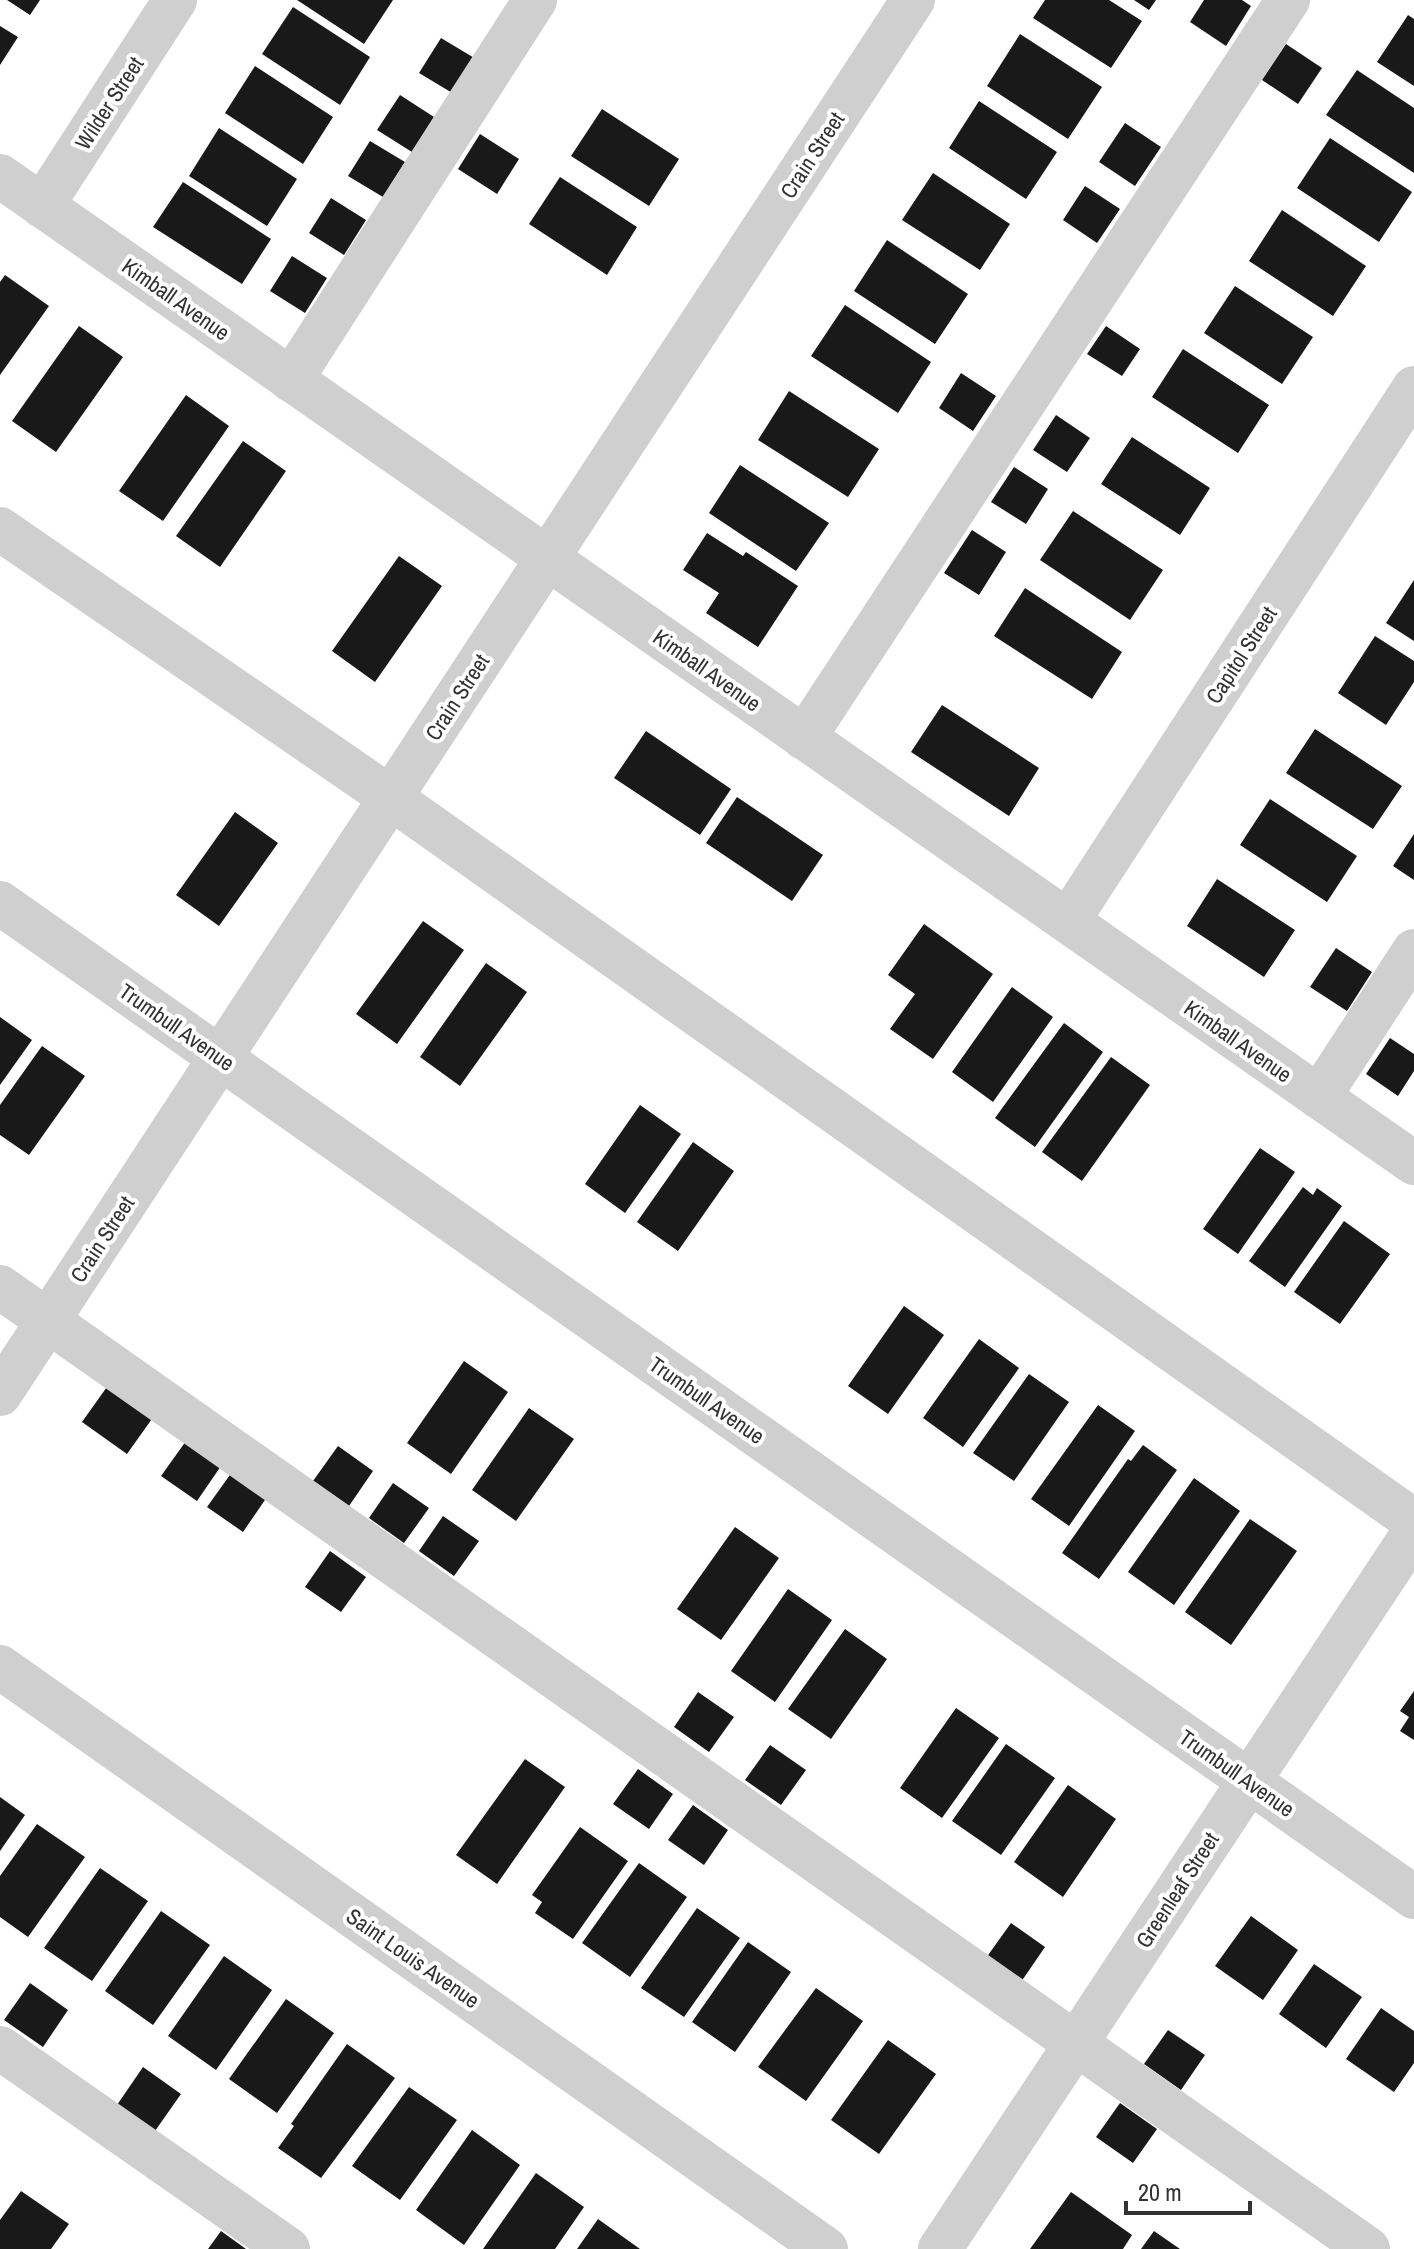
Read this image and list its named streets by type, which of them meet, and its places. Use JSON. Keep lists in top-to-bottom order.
{
  "streets": {
    "street": [
      "Wilder Street",
      "Crain Street",
      "Kimball Avenue",
      "Capitol Street",
      "Trumbull Avenue",
      "Greenleaf Street",
      "Saint Louis Avenue"
    ]
  },
  "crossings": [
    ["Wilder Street", "Kimball Avenue"],
    ["Crain Street", "Kimball Avenue"],
    ["Crain Street", "Trumbull Avenue"],
    ["Kimball Avenue", "Capitol Street"],
    ["Trumbull Avenue", "Greenleaf Street"]
  ],
  "scale_bar": "20 m"
}
